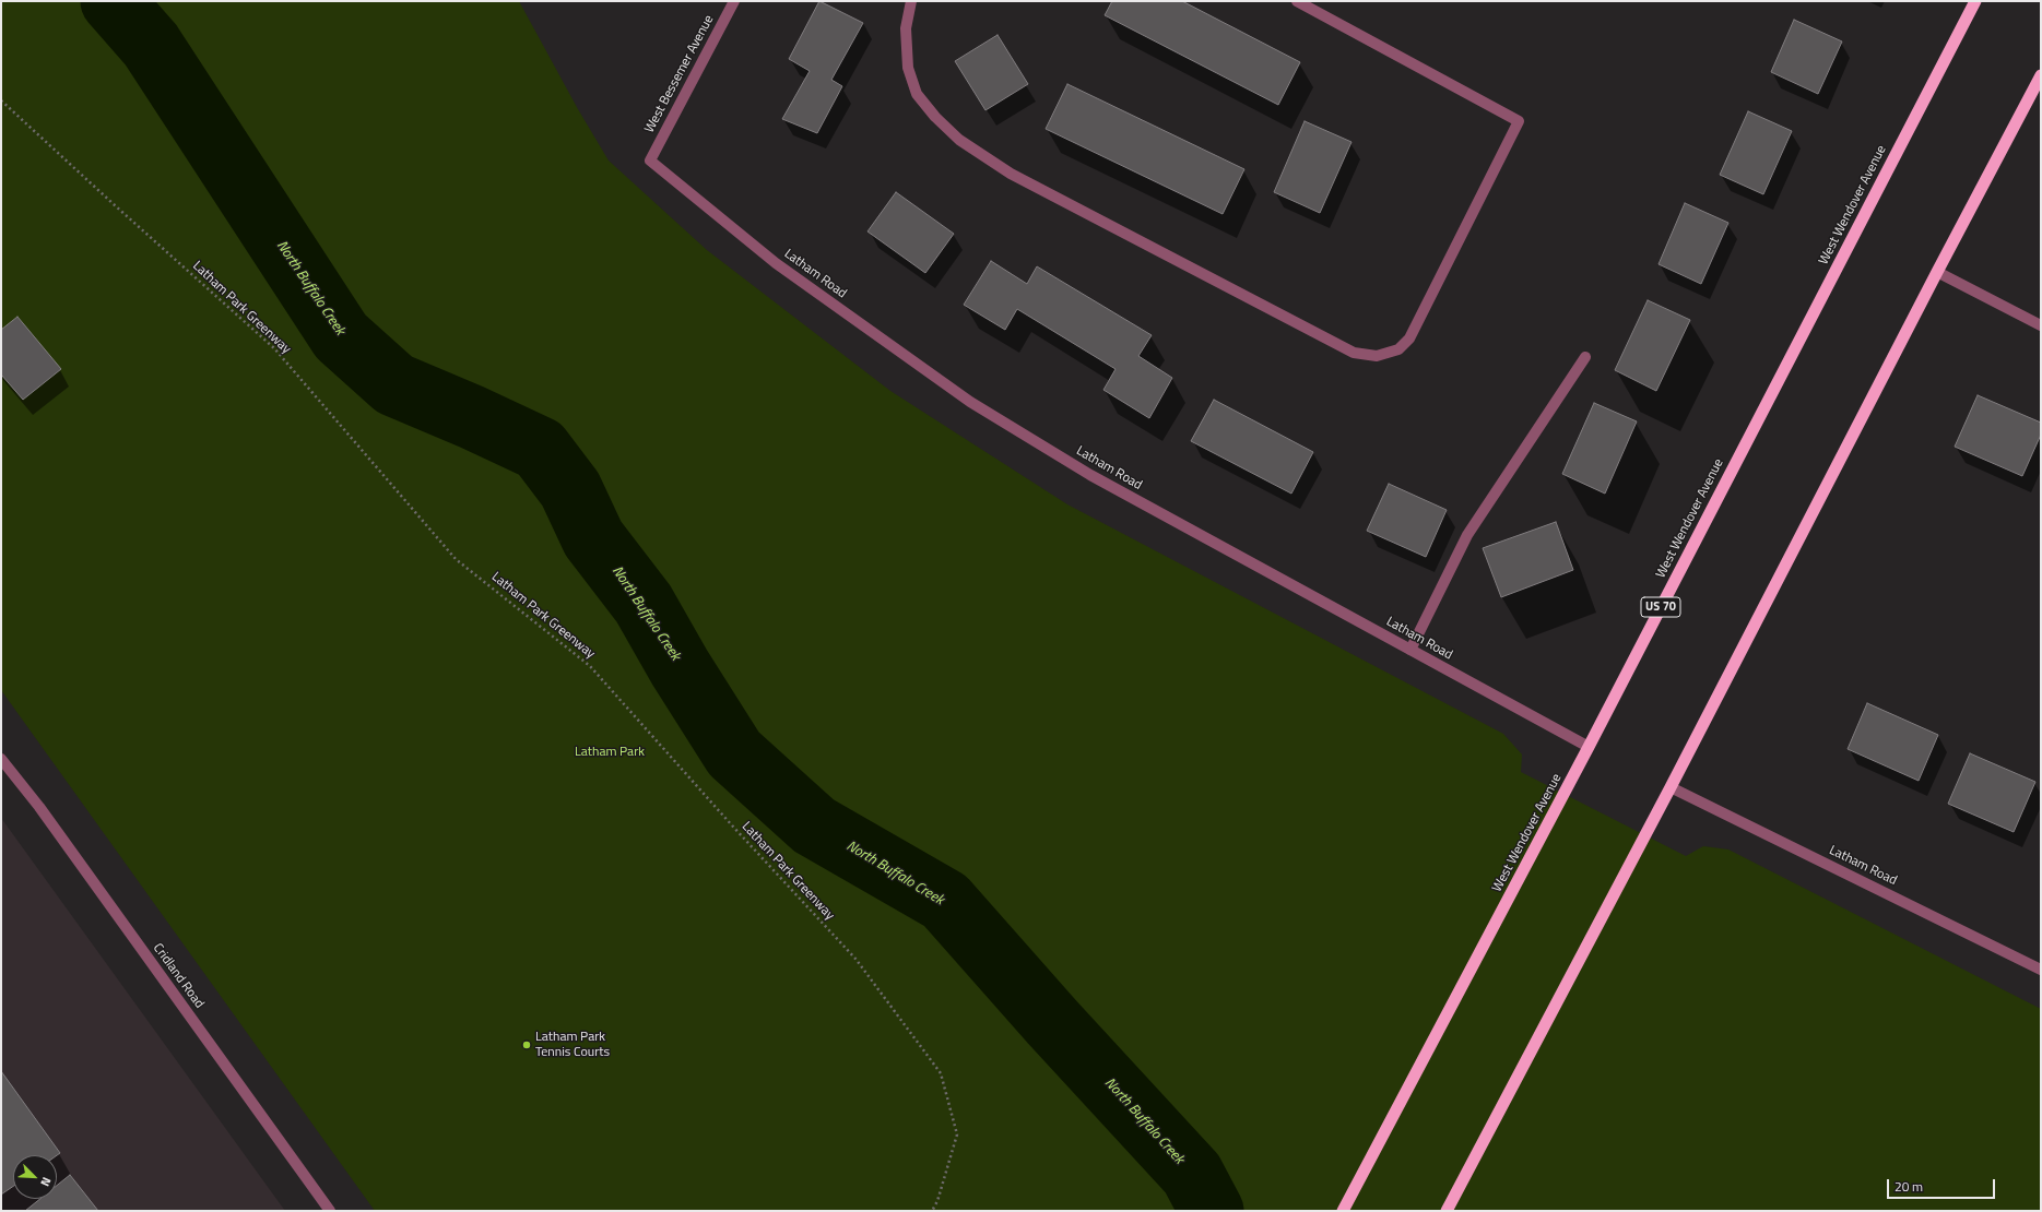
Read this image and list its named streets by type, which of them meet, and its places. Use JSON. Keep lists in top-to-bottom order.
{
  "streets": {
    "highway": ["West Wendover Avenue", "US 70"],
    "street": ["West Bessemer Avenue", "Latham Road", "Cridland Road"],
    "path": ["Latham Park Greenway"]
  },
  "crossings": [
    ["West Bessemer Avenue", "Latham Road"],
    ["West Wendover Avenue", "Latham Road"]
  ],
  "water": ["North Buffalo Creek"],
  "parks": ["Latham Park"],
  "places": ["Latham Park Tennis Courts"],
  "scale_bar": "20 m",
  "north": "bottom right"
}
